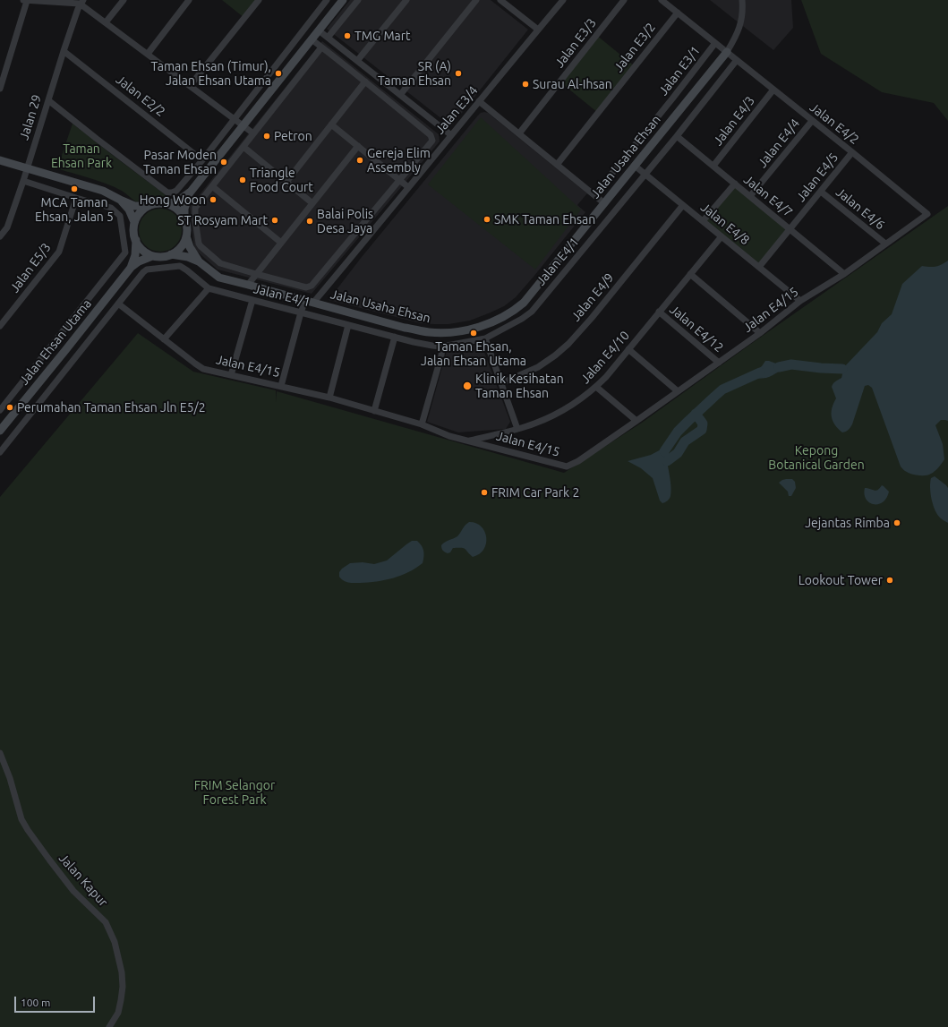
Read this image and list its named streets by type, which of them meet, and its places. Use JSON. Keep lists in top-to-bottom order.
{
  "streets": {
    "street": [
      "Jalan E3/3",
      "Jalan E3/2",
      "Jalan E3/1",
      "Jalan E2/2",
      "Jalan E3/4",
      "Jalan 29",
      "Jalan E4/3",
      "Jalan E4/2",
      "Jalan E4/4",
      "Jalan Usaha Ehsan",
      "Jalan E4/5",
      "Jalan E4/7",
      "Jalan E4/6",
      "Jalan E4/8",
      "Jalan E4/1",
      "Jalan E5/3",
      "Jalan E4/9",
      "Jalan E4/15",
      "Jalan E4/12",
      "Jalan Ehsan Utama",
      "Jalan E4/10",
      "Jalan Kapur"
    ]
  },
  "crossings": [
    ["Jalan E3/2", "Jalan E4/2"],
    ["Jalan E3/1", "Jalan E4/2"],
    ["Jalan E2/2", "Jalan 29"],
    ["Jalan E3/4", "Jalan Usaha Ehsan"],
    ["Jalan E3/4", "Jalan E4/1"],
    ["Jalan E3/4", "Jalan E4/15"],
    ["Jalan E4/3", "Jalan E4/2"],
    ["Jalan E4/3", "Jalan E4/7"],
    ["Jalan E4/2", "Jalan E4/4"],
    ["Jalan E4/2", "Jalan Usaha Ehsan"],
    ["Jalan E4/2", "Jalan E4/5"],
    ["Jalan E4/2", "Jalan E4/1"],
    ["Jalan E4/2", "Jalan E4/15"],
    ["Jalan E4/4", "Jalan E4/7"],
    ["Jalan Usaha Ehsan", "Jalan E4/8"],
    ["Jalan Usaha Ehsan", "Jalan Ehsan Utama"],
    ["Jalan E4/5", "Jalan E4/7"],
    ["Jalan E4/5", "Jalan E4/6"],
    ["Jalan E4/5", "Jalan E4/8"],
    ["Jalan E4/7", "Jalan E4/1"],
    ["Jalan E4/7", "Jalan E4/15"],
    ["Jalan E4/6", "Jalan E4/15"],
    ["Jalan E4/8", "Jalan E4/1"],
    ["Jalan E4/8", "Jalan E4/9"],
    ["Jalan E4/8", "Jalan E4/15"],
    ["Jalan E4/8", "Jalan E4/10"],
    ["Jalan E4/15", "Jalan E4/12"],
    ["Jalan E4/15", "Jalan E4/10"],
    ["Jalan E4/12", "Jalan E4/10"]
  ],
  "parks": ["Taman Ehsan Park", "Kepong Botanical Garden", "FRIM Selangor Forest Park"],
  "places": [
    "TMG Mart",
    "Taman Ehsan (Timur), Jalan Ehsan Utama",
    "SR (A) Taman Ehsan",
    "Surau Al-Ihsan",
    "Petron",
    "Gereja Elim Assembly",
    "Pasar Moden Taman Ehsan",
    "Triangle Food Court",
    "MCA Taman Ehsan, Jalan 5",
    "Hong Woon",
    "SMK Taman Ehsan",
    "ST Rosyam Mart",
    "Balai Polis Desa Jaya",
    "Taman Ehsan, Jalan Ehsan Utama",
    "Klinik Kesihatan Taman Ehsan",
    "Perumahan Taman Ehsan Jln E5/2",
    "FRIM Car Park 2",
    "Jejantas Rimba",
    "Lookout Tower"
  ],
  "scale_bar": "100 m"
}
